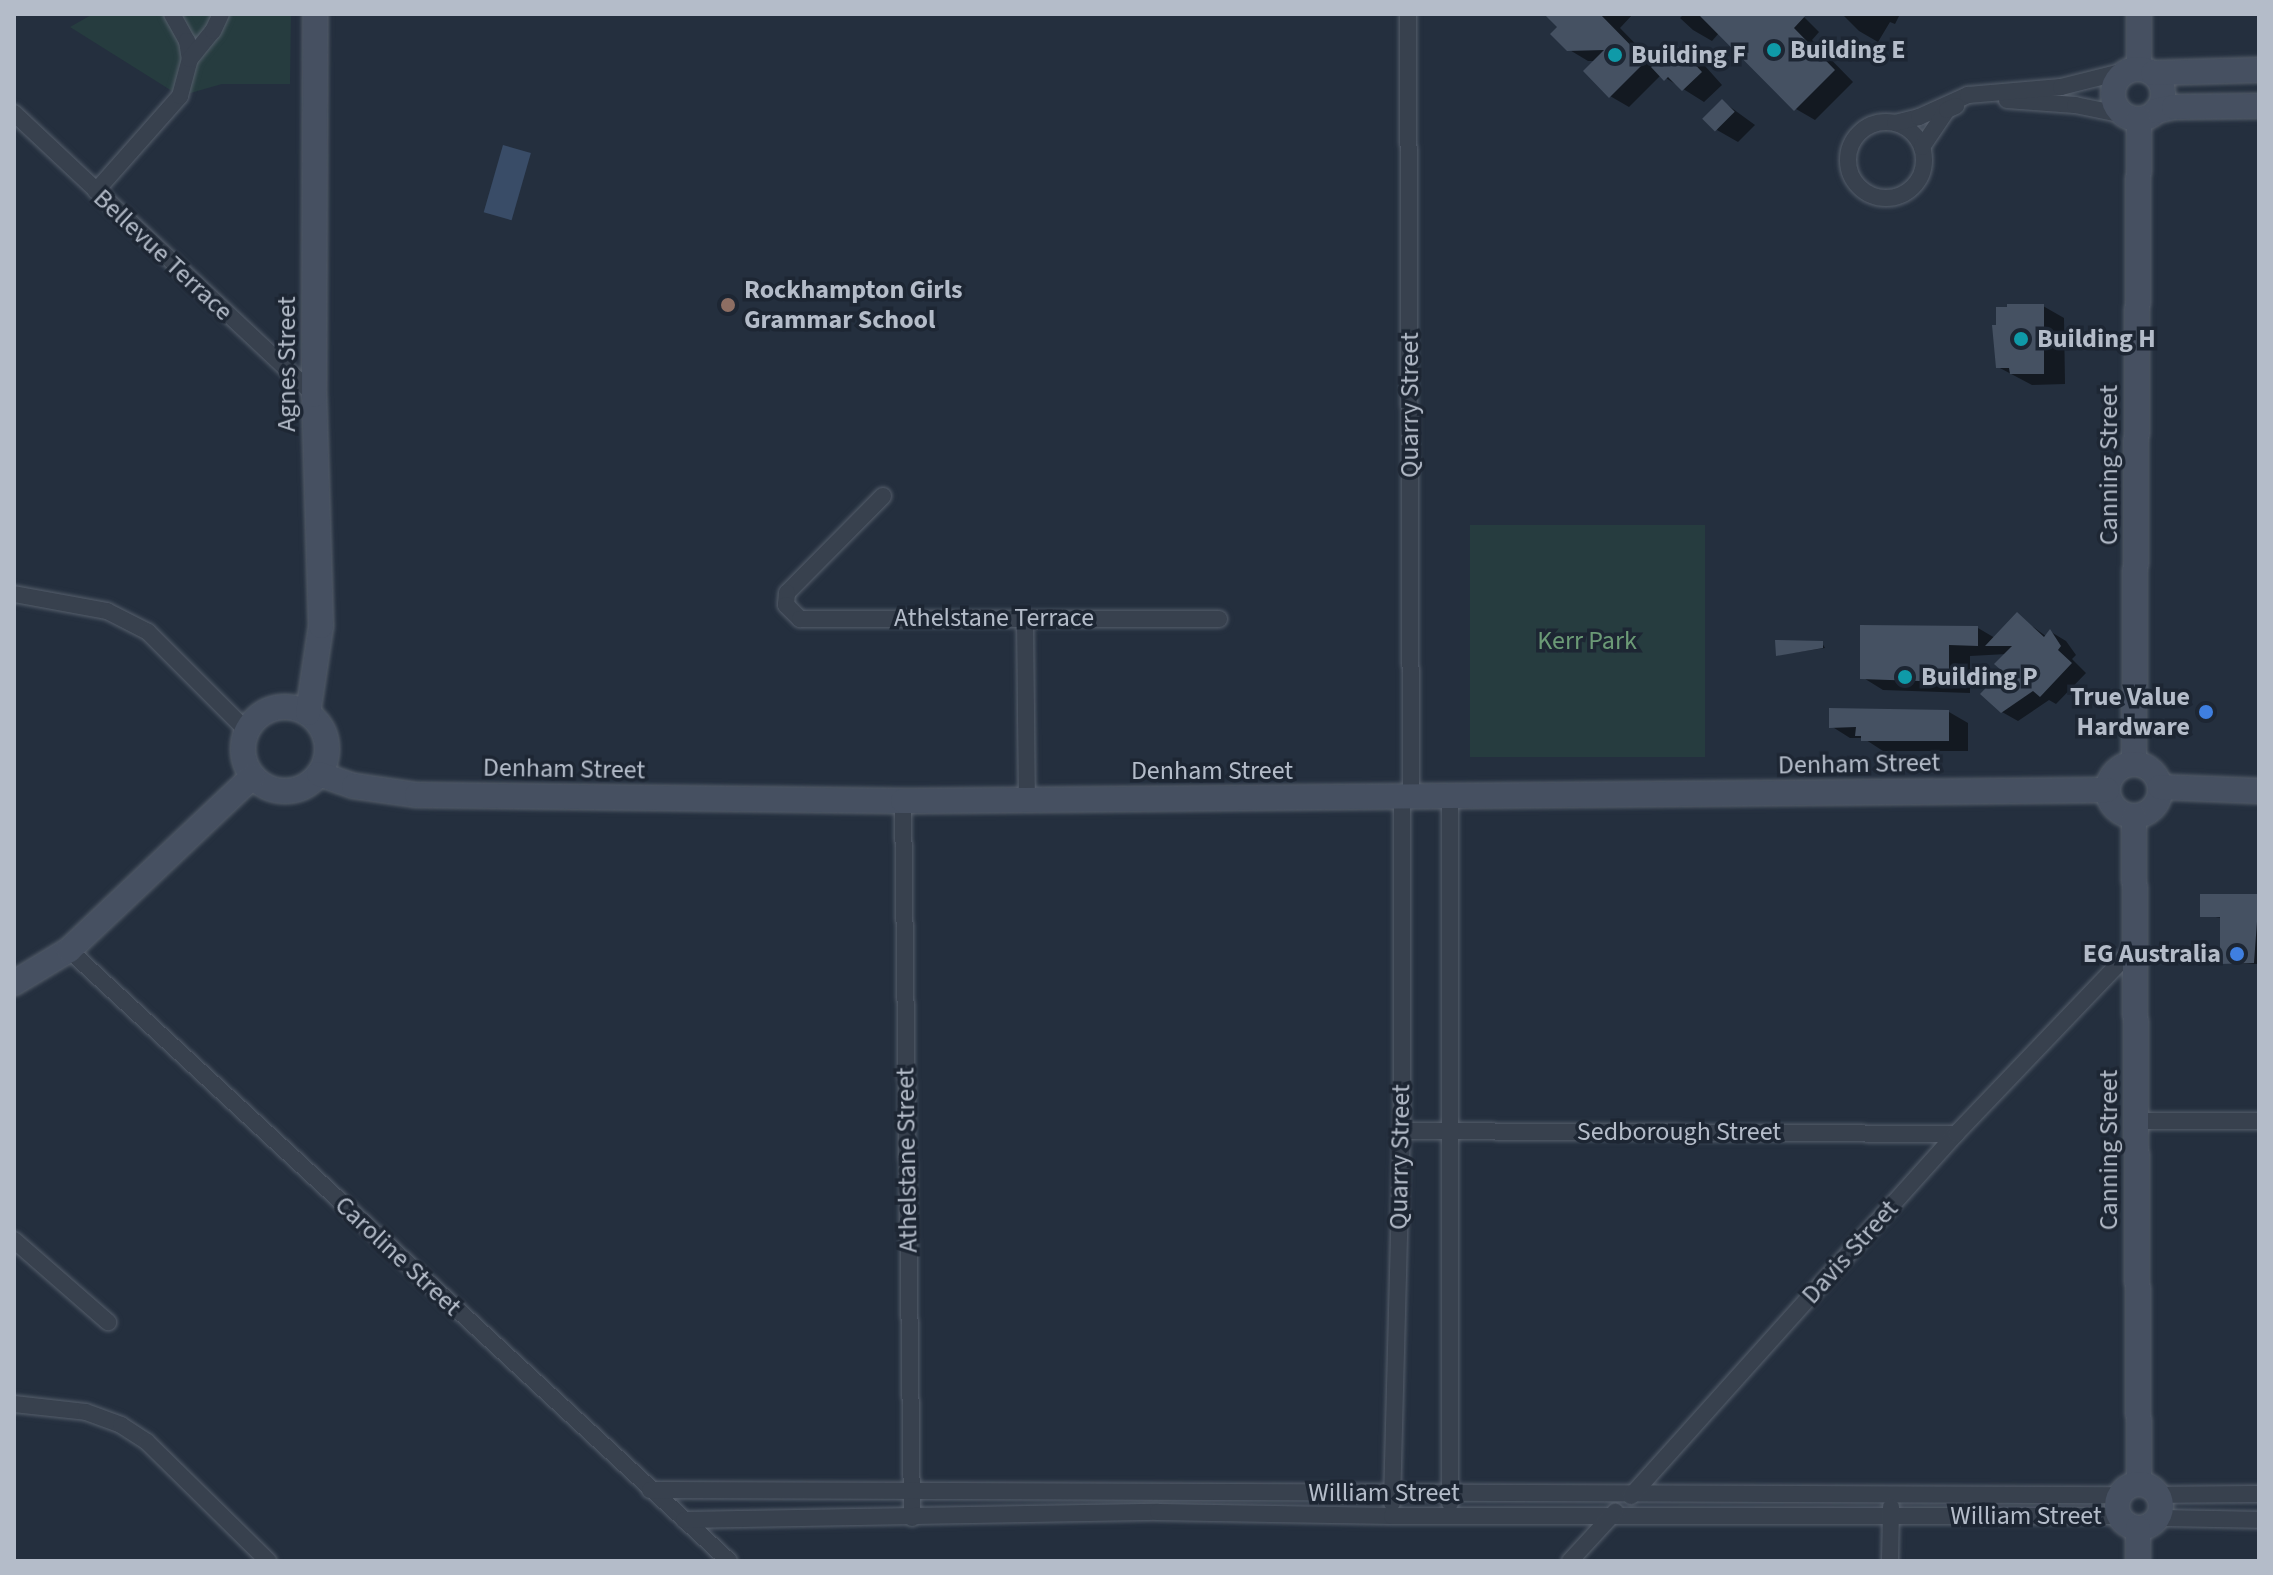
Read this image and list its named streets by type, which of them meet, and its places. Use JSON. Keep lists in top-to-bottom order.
{
  "streets": {
    "street": [
      "Bellevue Terrace",
      "Agnes Street",
      "Quarry Street",
      "Canning Street",
      "Athelstane Terrace",
      "Denham Street",
      "Sedborough Street",
      "Athelstane Street",
      "Davis Street",
      "Caroline Street",
      "William Street"
    ]
  },
  "crossings": [
    ["Bellevue Terrace", "Agnes Street"],
    ["Agnes Street", "Denham Street"],
    ["Quarry Street", "Denham Street"],
    ["Quarry Street", "Sedborough Street"],
    ["Quarry Street", "William Street"],
    ["Canning Street", "Denham Street"],
    ["Canning Street", "Davis Street"],
    ["Canning Street", "William Street"],
    ["Denham Street", "Athelstane Street"],
    ["Sedborough Street", "Davis Street"],
    ["Athelstane Street", "William Street"],
    ["Davis Street", "William Street"],
    ["Caroline Street", "William Street"]
  ],
  "parks": ["Kerr Park"],
  "places": [
    "Building E",
    "Building F",
    "Rockhampton Girls Grammar School",
    "Building H",
    "Building P",
    "True Value Hardware",
    "EG Australia"
  ]
}
